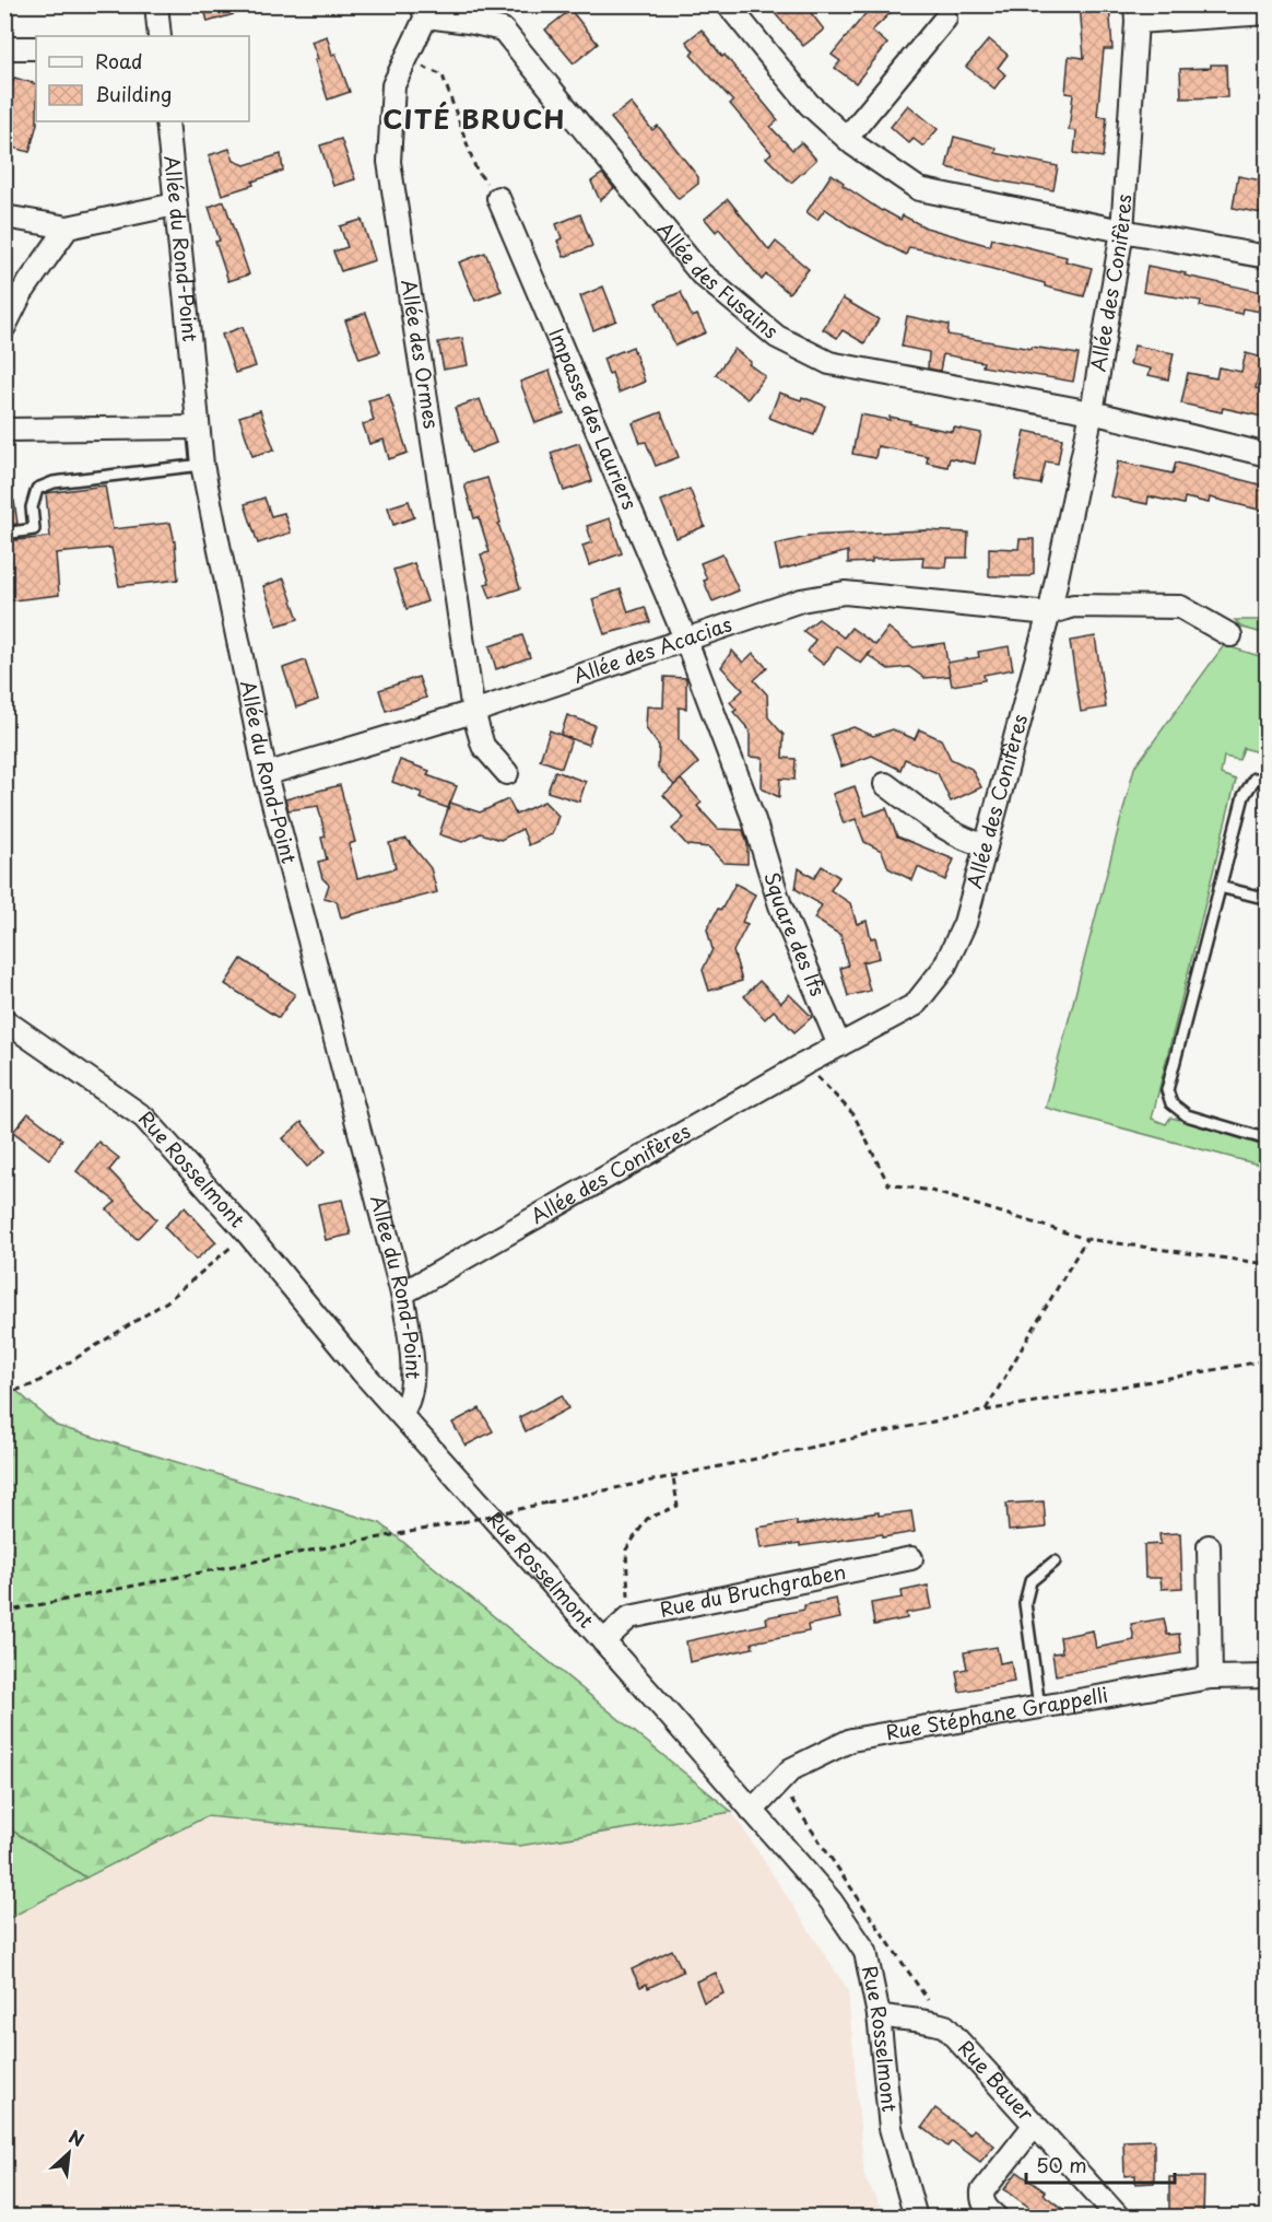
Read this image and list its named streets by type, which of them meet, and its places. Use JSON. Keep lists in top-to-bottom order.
{
  "streets": {
    "street": [
      "Allée du Rond-Point",
      "Allée des Fusains",
      "Allée des Conifères",
      "Allée des Ormes",
      "Impasse des Lauriers",
      "Allée des Acacias",
      "Square des Ifs",
      "Rue Rosselmont",
      "Rue du Bruchgraben",
      "Rue Stéphane Grappelli",
      "Rue Bauer"
    ]
  },
  "crossings": [
    ["Allée du Rond-Point", "Allée des Conifères"],
    ["Allée du Rond-Point", "Allée des Acacias"],
    ["Allée du Rond-Point", "Rue Rosselmont"],
    ["Allée des Fusains", "Allée des Conifères"],
    ["Allée des Fusains", "Allée des Ormes"],
    ["Allée des Conifères", "Allée des Acacias"],
    ["Allée des Conifères", "Square des Ifs"],
    ["Allée des Ormes", "Allée des Acacias"],
    ["Impasse des Lauriers", "Allée des Acacias"],
    ["Impasse des Lauriers", "Square des Ifs"],
    ["Rue Rosselmont", "Rue du Bruchgraben"],
    ["Rue Rosselmont", "Rue Stéphane Grappelli"],
    ["Rue Rosselmont", "Rue Bauer"]
  ],
  "districts": ["CITÉ BRUCH"],
  "legend": ["Road", "Building"],
  "scale_bar": "50 m",
  "north": "top right"
}
